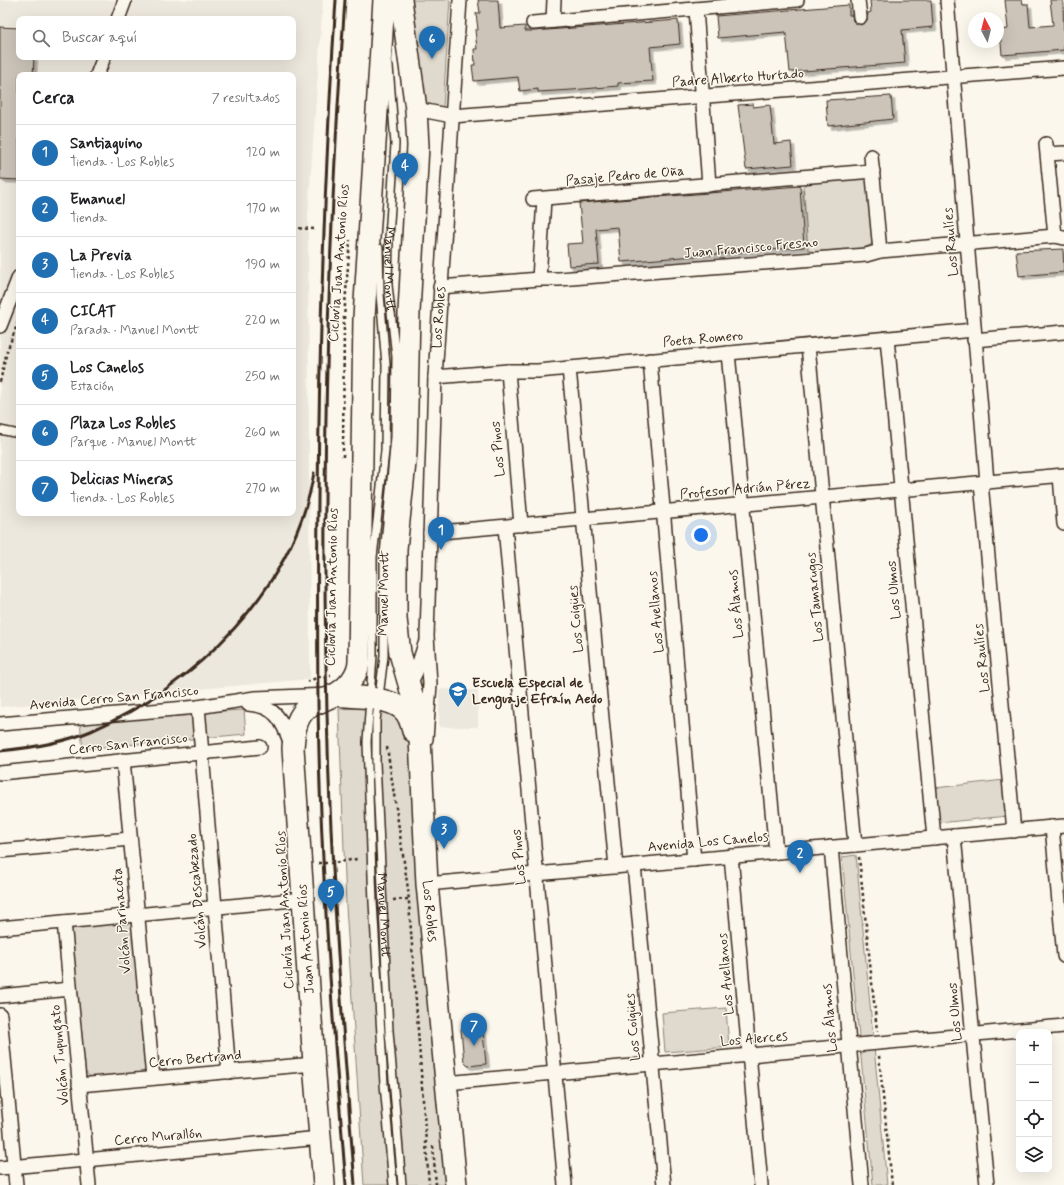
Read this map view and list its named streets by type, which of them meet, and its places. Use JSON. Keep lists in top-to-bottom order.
{
  "streets": {
    "main road": ["Manuel Montt", "Los Robles", "Juan Antonio Ríos"],
    "street": [
      "Padre Alberto Hurtado",
      "Pasaje Pedro de Oña",
      "Los Raulíes",
      "Juan Francisco Fresno",
      "Poeta Romero",
      "Los Pinos",
      "Profesor Adrián Pérez",
      "Los Ulmos",
      "Los Tamarugos",
      "Los Álamos",
      "Los Avellanos",
      "Los Coigües",
      "Avenida Cerro San Francisco",
      "Cerro San Francisco",
      "Avenida Los Canelos",
      "Volcán Descabezado",
      "Volcán Parinacota",
      "Los Alerces",
      "Volcán Tupungato",
      "Cerro Bertrand",
      "Cerro Murallón"
    ],
    "path": ["Ciclovía Juan Antonio Ríos"]
  },
  "crossings": [
    ["Padre Alberto Hurtado", "Los Raulíes"],
    ["Padre Alberto Hurtado", "Manuel Montt"],
    ["Padre Alberto Hurtado", "Los Robles"],
    ["Pasaje Pedro de Oña", "Juan Francisco Fresno"],
    ["Los Raulíes", "Juan Francisco Fresno"],
    ["Los Raulíes", "Poeta Romero"],
    ["Los Raulíes", "Profesor Adrián Pérez"],
    ["Los Raulíes", "Avenida Los Canelos"],
    ["Juan Francisco Fresno", "Los Robles"],
    ["Ciclovía Juan Antonio Ríos", "Manuel Montt"],
    ["Ciclovía Juan Antonio Ríos", "Juan Antonio Ríos"],
    ["Manuel Montt", "Los Robles"],
    ["Manuel Montt", "Juan Antonio Ríos"],
    ["Los Robles", "Poeta Romero"],
    ["Los Robles", "Profesor Adrián Pérez"],
    ["Los Robles", "Avenida Los Canelos"],
    ["Los Robles", "Los Alerces"],
    ["Poeta Romero", "Los Pinos"],
    ["Poeta Romero", "Los Ulmos"],
    ["Poeta Romero", "Los Tamarugos"],
    ["Poeta Romero", "Los Álamos"],
    ["Poeta Romero", "Los Avellanos"],
    ["Poeta Romero", "Los Coigües"],
    ["Los Pinos", "Profesor Adrián Pérez"],
    ["Los Pinos", "Avenida Los Canelos"],
    ["Los Pinos", "Los Alerces"],
    ["Profesor Adrián Pérez", "Los Ulmos"],
    ["Profesor Adrián Pérez", "Los Tamarugos"],
    ["Profesor Adrián Pérez", "Los Álamos"],
    ["Profesor Adrián Pérez", "Los Avellanos"],
    ["Profesor Adrián Pérez", "Los Coigües"],
    ["Los Ulmos", "Avenida Los Canelos"],
    ["Los Ulmos", "Los Alerces"],
    ["Los Tamarugos", "Avenida Los Canelos"],
    ["Los Álamos", "Avenida Los Canelos"],
    ["Los Álamos", "Los Alerces"],
    ["Los Avellanos", "Avenida Los Canelos"],
    ["Los Avellanos", "Los Alerces"],
    ["Los Coigües", "Avenida Los Canelos"],
    ["Los Coigües", "Los Alerces"],
    ["Avenida Cerro San Francisco", "Volcán Descabezado"],
    ["Cerro San Francisco", "Volcán Descabezado"],
    ["Cerro San Francisco", "Volcán Parinacota"],
    ["Volcán Descabezado", "Cerro Bertrand"],
    ["Volcán Parinacota", "Cerro Bertrand"],
    ["Juan Antonio Ríos", "Cerro Bertrand"],
    ["Juan Antonio Ríos", "Cerro Murallón"],
    ["Volcán Tupungato", "Cerro Bertrand"],
    ["Volcán Tupungato", "Cerro Murallón"]
  ],
  "places": {
    "school or university": ["Escuela Especial de Lenguaje Efraín Aedo"]
  },
  "north": "top",
  "page": {
    "search": "Buscar aquí",
    "pins": [
      "6",
      "4",
      "1",
      "3",
      "2",
      "5",
      "7"
    ],
    "heading": ["Cerca", "7 resultados"],
    "list": [
      {
        "mark": "1",
        "name": "Santiaguino",
        "note": "Tienda · Los Robles",
        "value": "120 m"
      },
      {
        "mark": "2",
        "name": "Emanuel",
        "note": "Tienda",
        "value": "170 m"
      },
      {
        "mark": "3",
        "name": "La Previa",
        "note": "Tienda · Los Robles",
        "value": "190 m"
      },
      {
        "mark": "4",
        "name": "CICAT",
        "note": "Parada · Manuel Montt",
        "value": "220 m"
      },
      {
        "mark": "5",
        "name": "Los Canelos",
        "note": "Estación",
        "value": "250 m"
      },
      {
        "mark": "6",
        "name": "Plaza Los Robles",
        "note": "Parque · Manuel Montt",
        "value": "260 m"
      },
      {
        "mark": "7",
        "name": "Delicias Mineras",
        "note": "Tienda · Los Robles",
        "value": "270 m"
      }
    ],
    "map_buttons": ["+", "−"]
  }
}
